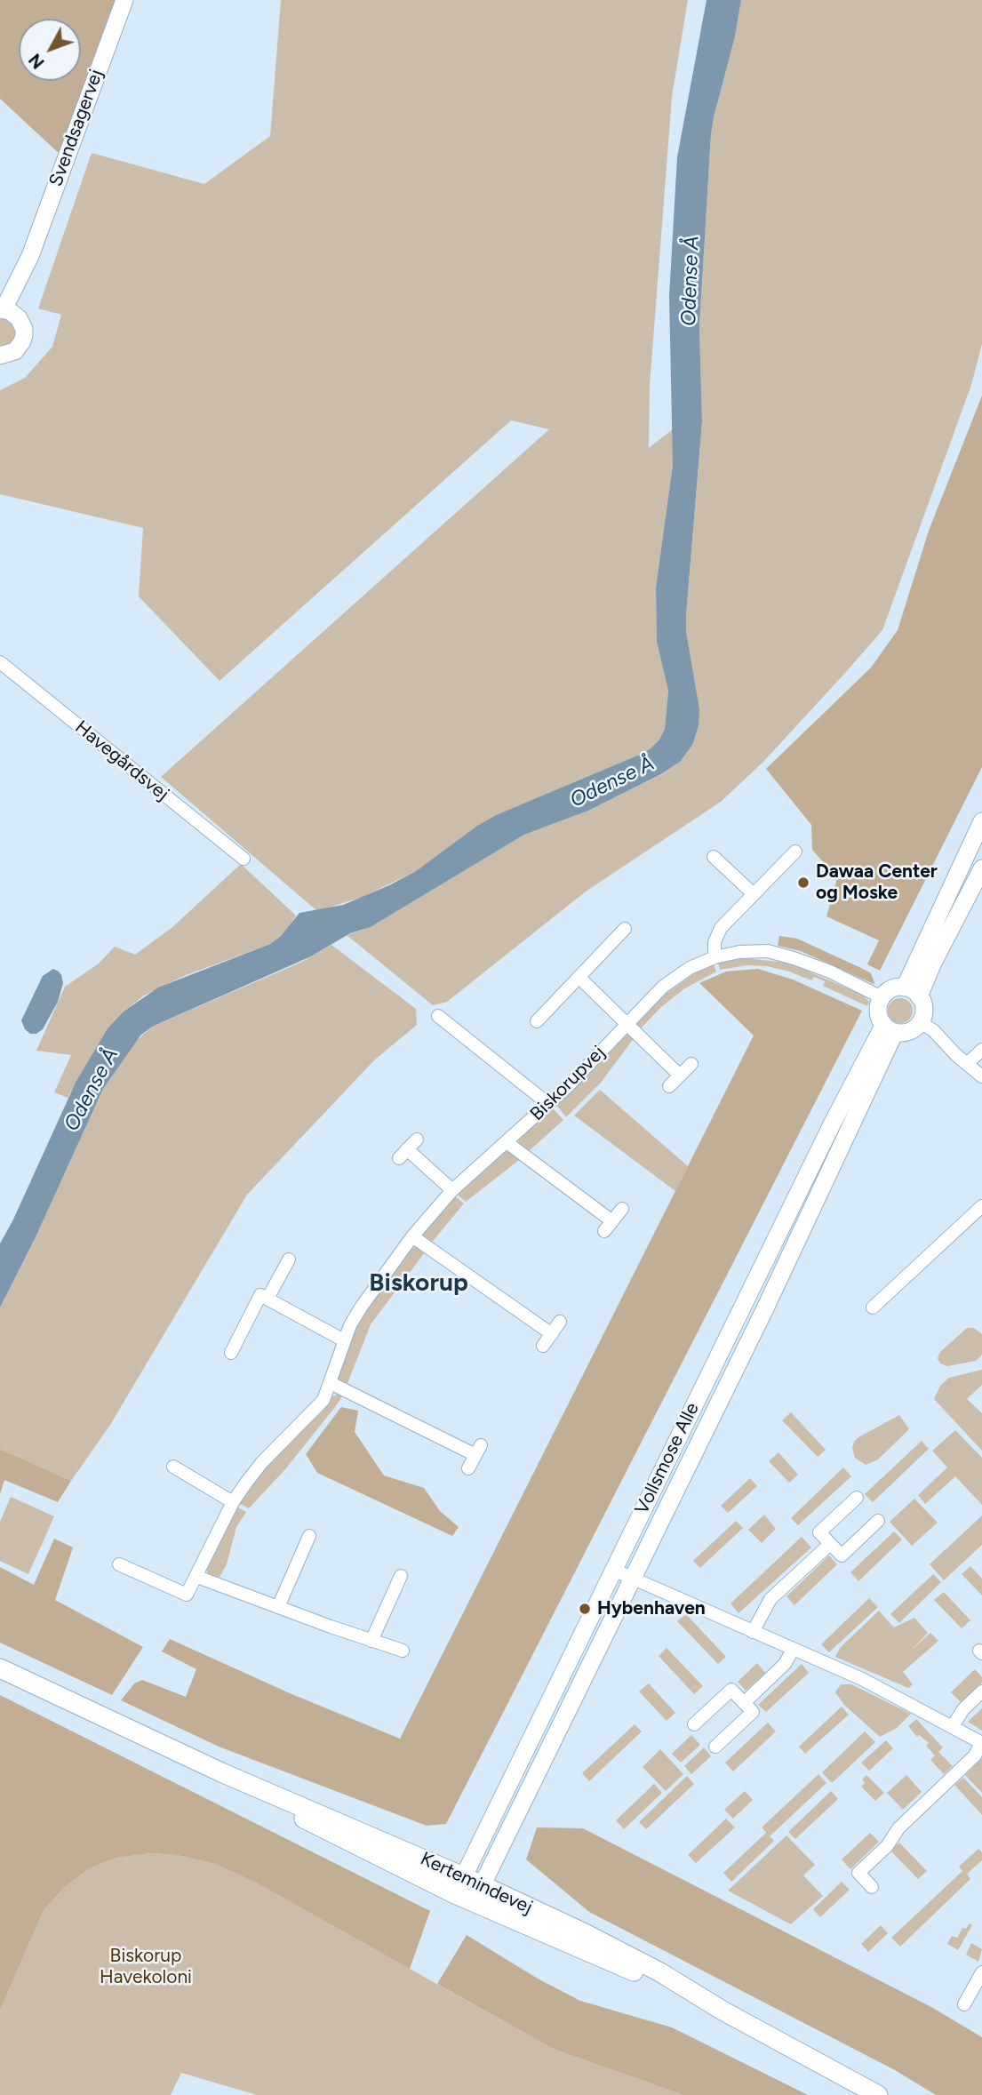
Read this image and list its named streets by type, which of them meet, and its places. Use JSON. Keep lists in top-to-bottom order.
{
  "streets": {
    "main road": ["Kertemindevej"],
    "street": [
      "Svendsagervej",
      "Havegårdsvej",
      "Biskorupvej",
      "Vollsmose Alle"
    ]
  },
  "crossings": [
    ["Biskorupvej", "Vollsmose Alle"],
    ["Vollsmose Alle", "Kertemindevej"]
  ],
  "districts": ["Biskorup"],
  "water": ["Odense Å"],
  "parks": ["Biskorup Havekoloni"],
  "places": ["Dawaa Center og Moske", "Hybenhaven"],
  "north": "bottom left"
}
